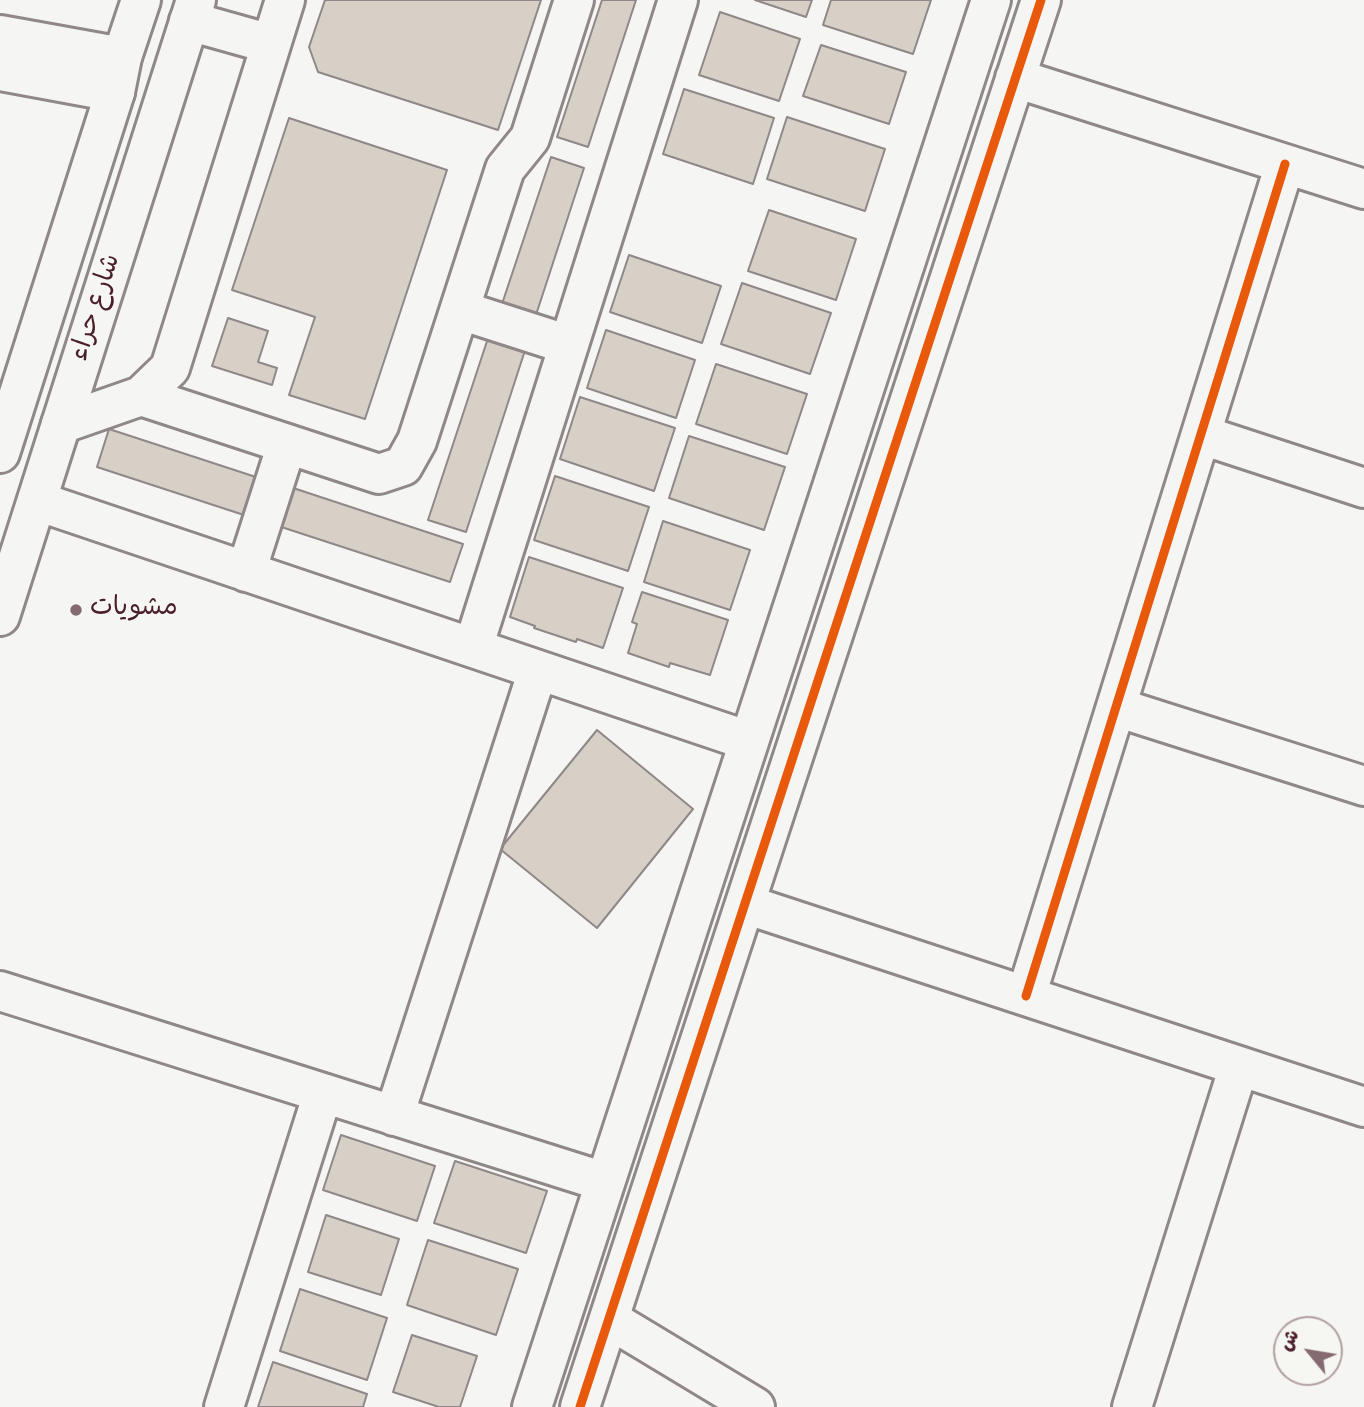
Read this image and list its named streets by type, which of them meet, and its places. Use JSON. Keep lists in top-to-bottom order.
{
  "streets": {
    "street": ["شارع حراء"]
  },
  "places": ["مشويات"],
  "north": "top left"
}
